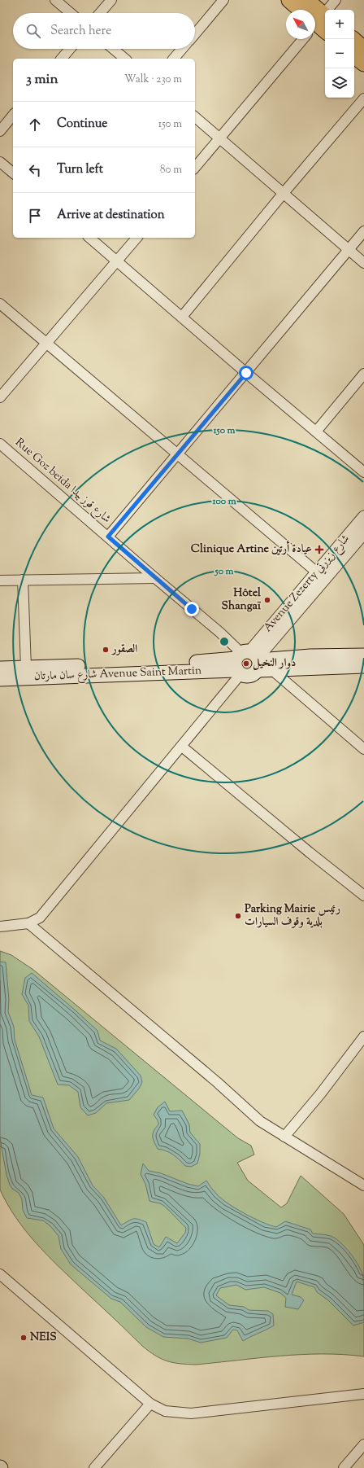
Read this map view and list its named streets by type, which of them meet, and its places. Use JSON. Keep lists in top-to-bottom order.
{
  "streets": {
    "main road": ["شارع سان مارتان Avenue Saint Martin"],
    "street": ["Rue Goz beida شارع قوز بيدا", "Avenue Zezerty شارع زيزرتي"]
  },
  "crossings": [
    ["Rue Goz beida شارع قوز بيدا", "Avenue Zezerty شارع زيزرتي"],
    ["Rue Goz beida شارع قوز بيدا", "شارع سان مارتان Avenue Saint Martin"],
    ["Avenue Zezerty شارع زيزرتي", "شارع سان مارتان Avenue Saint Martin"]
  ],
  "places": {
    "health": ["Clinique Artine عيادة أرتين"],
    "other": [
      "Hôtel Shangaï",
      "الصقور",
      "دوار النخيل",
      "Parking Mairie رئيس بلدية وقوف السيارات",
      "NEIS"
    ]
  },
  "north": "top left",
  "page": {
    "map_buttons": ["+", "−"],
    "search": "Search here",
    "heading": ["3 min", "Walk · 230 m"],
    "list": [
      ["Continue", "150 m"],
      ["Turn left", "80 m"],
      "Arrive at destination"
    ]
  },
  "rings": ["150 m", "100 m", "50 m"]
}
